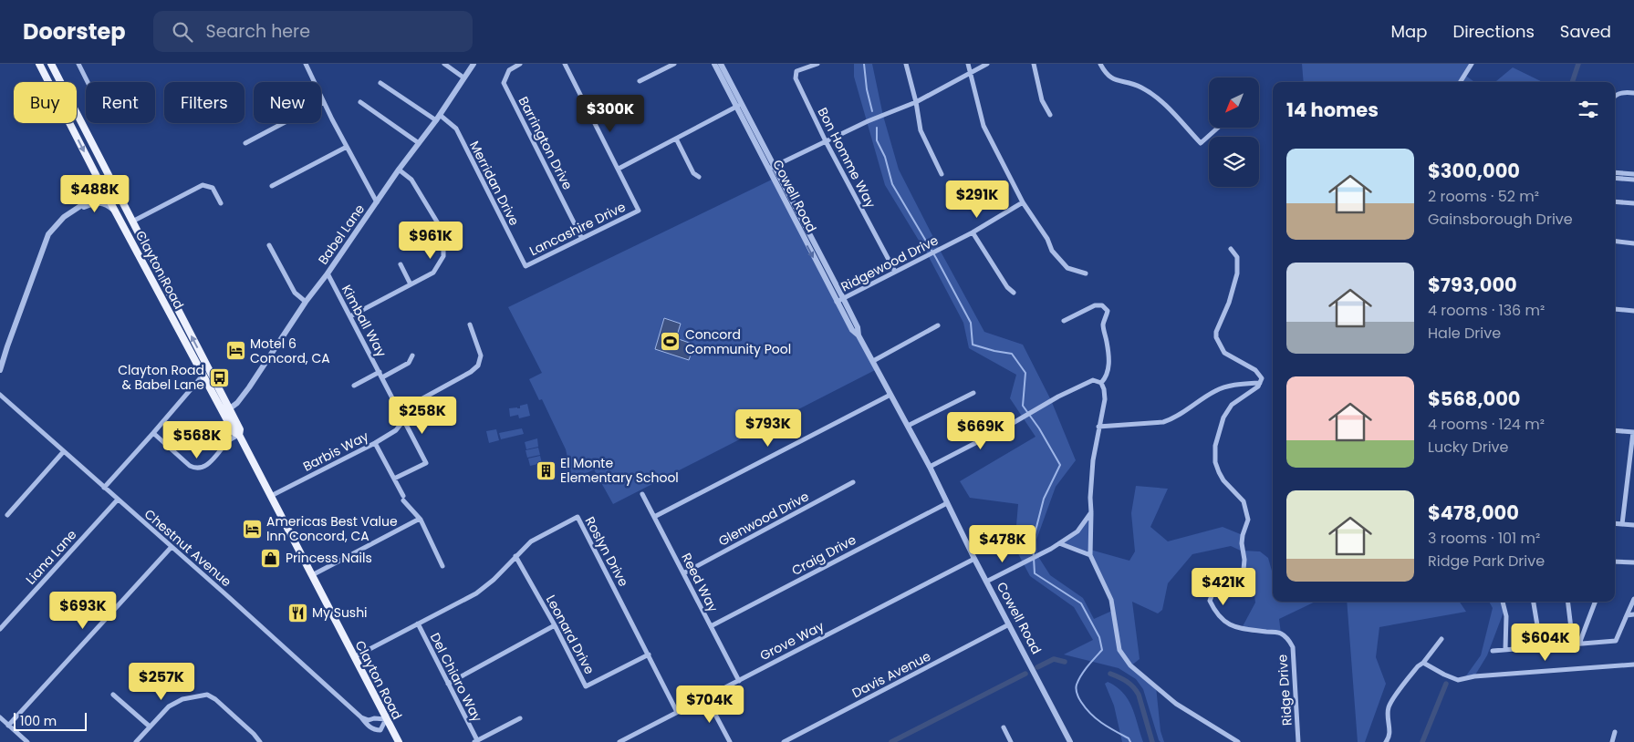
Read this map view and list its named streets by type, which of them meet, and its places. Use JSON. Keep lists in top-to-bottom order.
{
  "streets": {
    "main road": ["Clayton Road"],
    "street": [
      "Barrington Drive",
      "Bon Homme Way",
      "Merridan Drive",
      "Cowell Road",
      "Lancashire Drive",
      "Babel Lane",
      "Ridgewood Drive",
      "Kimball Way",
      "Barbis Way",
      "Glenwood Drive",
      "Chestnut Avenue",
      "Roslyn Drive",
      "Craig Drive",
      "Liana Lane",
      "Reed Way",
      "Leonard Drive",
      "Grove Way",
      "Davis Avenue",
      "Del Chiaro Way",
      "Ridge Drive"
    ]
  },
  "crossings": [
    ["Barrington Drive", "Lancashire Drive"],
    ["Bon Homme Way", "Ridgewood Drive"],
    ["Merridan Drive", "Lancashire Drive"],
    ["Merridan Drive", "Babel Lane"],
    ["Cowell Road", "Ridgewood Drive"],
    ["Cowell Road", "Craig Drive"],
    ["Cowell Road", "Grove Way"],
    ["Cowell Road", "Davis Avenue"],
    ["Babel Lane", "Clayton Road"],
    ["Babel Lane", "Kimball Way"],
    ["Clayton Road", "Barbis Way"],
    ["Clayton Road", "Chestnut Avenue"],
    ["Clayton Road", "Roslyn Drive"],
    ["Kimball Way", "Barbis Way"],
    ["Glenwood Drive", "Reed Way"],
    ["Chestnut Avenue", "Liana Lane"],
    ["Roslyn Drive", "Leonard Drive"],
    ["Roslyn Drive", "Grove Way"],
    ["Roslyn Drive", "Del Chiaro Way"],
    ["Craig Drive", "Reed Way"],
    ["Reed Way", "Grove Way"]
  ],
  "places": {
    "sports": ["Concord Community Pool"],
    "hotel": ["Motel 6 Concord, CA", "Americas Best Value Inn Concord, CA"],
    "bus stop": ["Clayton Road & Babel Lane"],
    "building": ["El Monte Elementary School"],
    "shop": ["Princess Nails"],
    "restaurant": ["My Sushi"]
  },
  "scale_bar": "100 m",
  "north": "bottom left",
  "page": {
    "header": "Doorstep",
    "search": "Search here",
    "nav": ["Map", "Directions", "Saved"],
    "chip": [
      "Buy",
      "Rent",
      "Filters",
      "New"
    ],
    "heading": "14 homes",
    "price": [
      "$300K",
      "$488K",
      "$291K",
      "$961K",
      "$258K",
      "$793K",
      "$669K",
      "$568K",
      "$478K",
      "$421K",
      "$693K",
      "$604K",
      "$257K",
      "$704K"
    ],
    "list": [
      {
        "name": "$300,000",
        "note": "2 rooms · 52 m² · Gainsborough Drive"
      },
      {
        "name": "$793,000",
        "note": "4 rooms · 136 m² · Hale Drive"
      },
      {
        "name": "$568,000",
        "note": "4 rooms · 124 m² · Lucky Drive"
      },
      {
        "name": "$478,000",
        "note": "3 rooms · 101 m² · Ridge Park Drive"
      }
    ],
    "scale": "100 m"
  }
}
